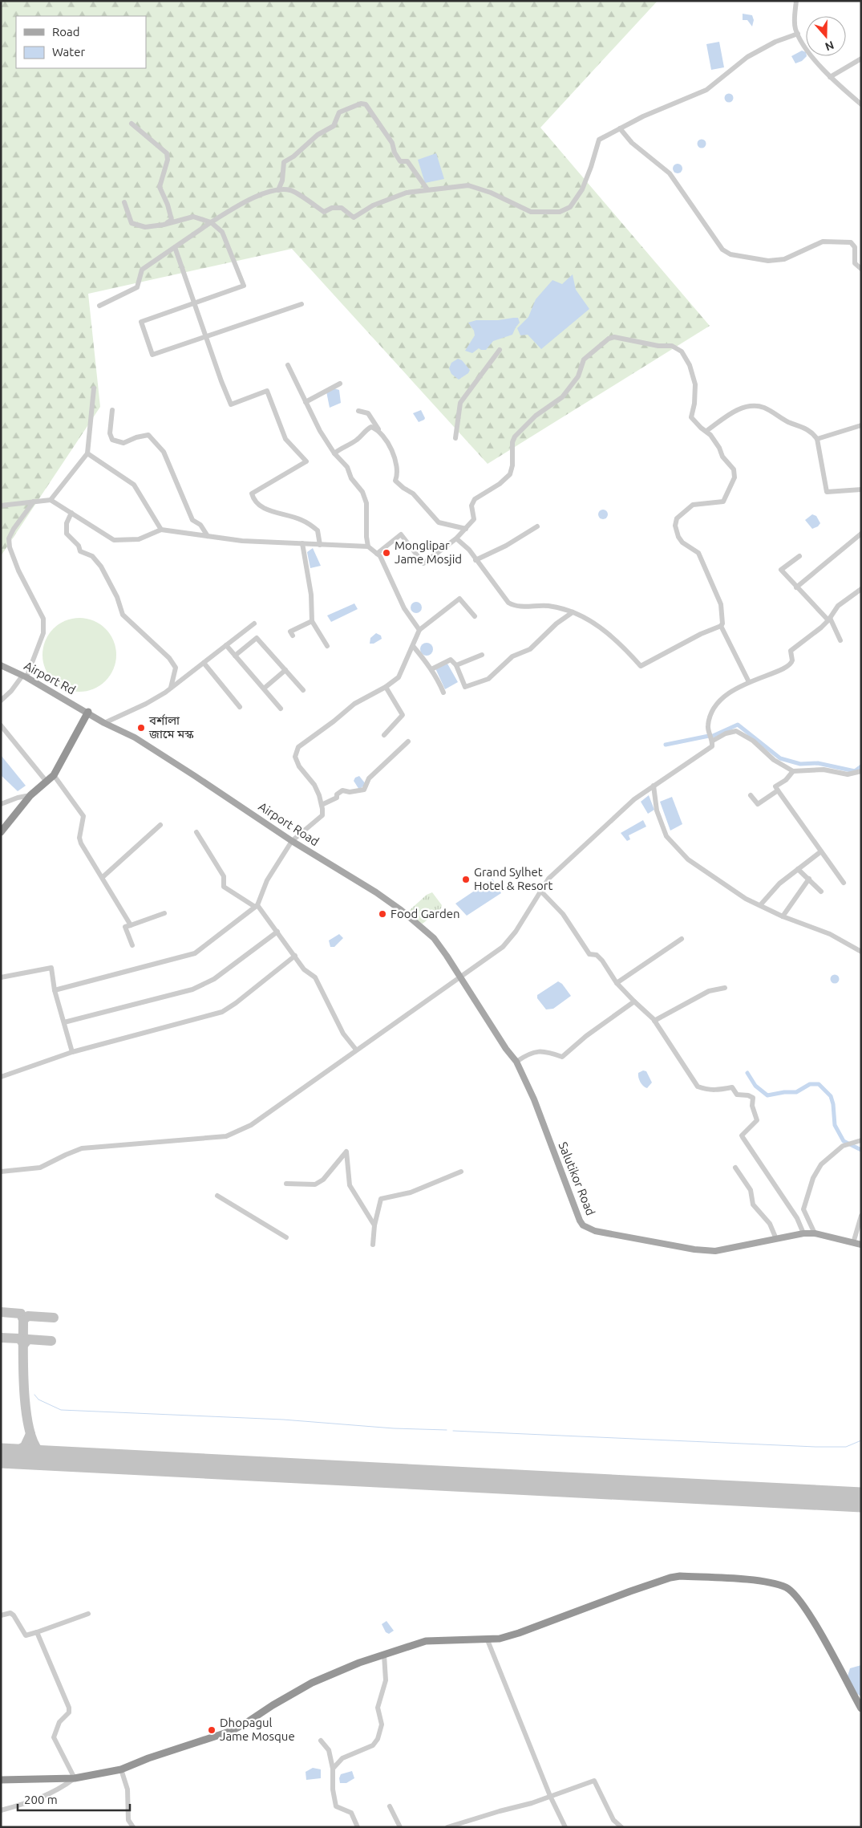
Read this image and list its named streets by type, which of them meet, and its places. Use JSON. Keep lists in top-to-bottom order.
{
  "streets": {
    "main road": ["Airport Rd", "Airport Road", "Salutikor Road"]
  },
  "crossings": [
    ["Airport Rd", "Airport Road"],
    ["Airport Road", "Salutikor Road"]
  ],
  "places": [
    "Monglipar Jame Mosjid",
    "বর্শালা জামে মস্ক",
    "Grand Sylhet Hotel & Resort",
    "Food Garden",
    "Dhopagul Jame Mosque"
  ],
  "legend": ["Road", "Water"],
  "scale_bar": "200 m",
  "north": "bottom"
}
